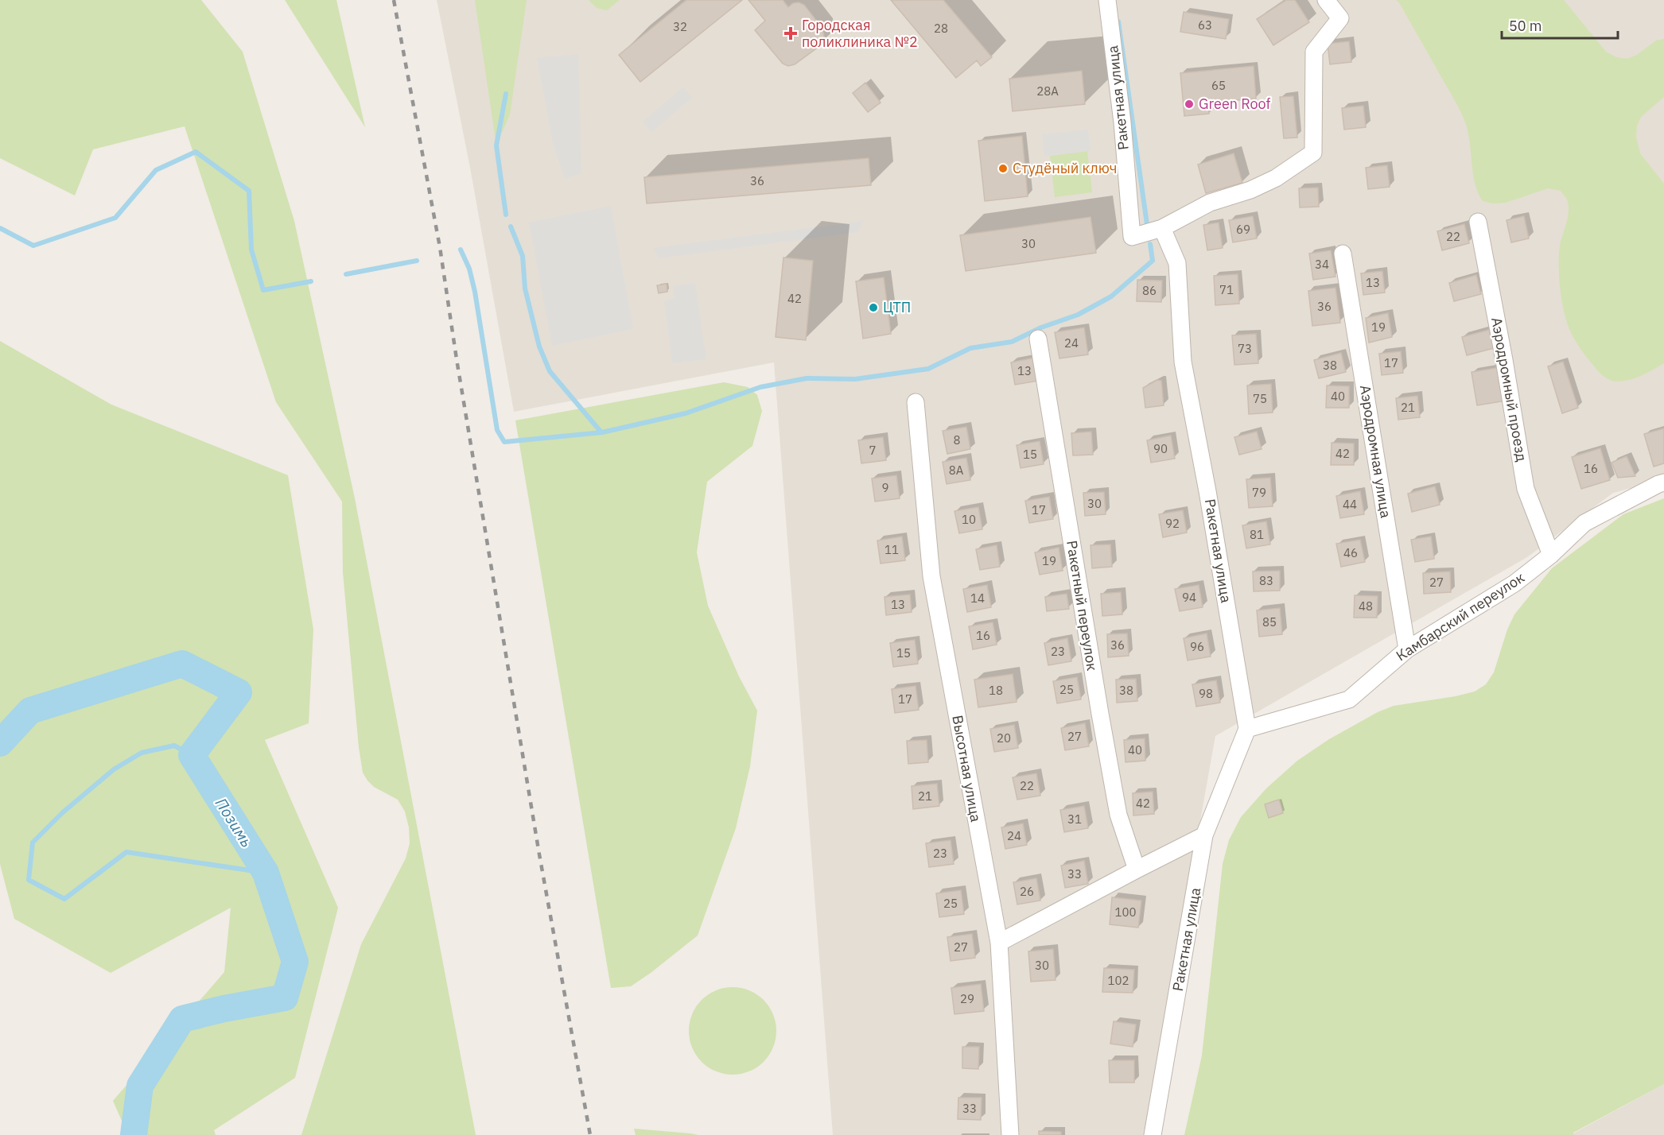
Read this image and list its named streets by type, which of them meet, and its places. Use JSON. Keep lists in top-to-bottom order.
{
  "streets": {
    "street": [
      "Ракетная улица",
      "Аэродромный проезд",
      "Аэродромная улица",
      "Ракетный переулок",
      "Камбарский переулок",
      "Высотная улица"
    ]
  },
  "crossings": [
    ["Ракетная улица", "Камбарский переулок"],
    ["Аэродромный проезд", "Камбарский переулок"],
    ["Аэродромная улица", "Камбарский переулок"]
  ],
  "water": ["Позимь"],
  "places": {
    "health": ["Городская поликлиника №2"],
    "other": ["Green Roof", "Студёный ключ", "ЦТП"]
  },
  "house_numbers": [
    "63",
    "32",
    "28",
    "65",
    "28А",
    "36",
    "69",
    "22",
    "30",
    "34",
    "13",
    "71",
    "86",
    "42",
    "36",
    "19",
    "24",
    "73",
    "17",
    "38",
    "13",
    "40",
    "75",
    "21",
    "8",
    "90",
    "7",
    "42",
    "15",
    "16",
    "8А",
    "9",
    "79",
    "30",
    "44",
    "17",
    "10",
    "92",
    "81",
    "11",
    "46",
    "19",
    "83",
    "27",
    "94",
    "14",
    "13",
    "48",
    "85",
    "16",
    "36",
    "96",
    "23",
    "15",
    "25",
    "18",
    "38",
    "98",
    "17",
    "27",
    "20",
    "40",
    "22",
    "21",
    "42",
    "31",
    "24",
    "23",
    "33",
    "26",
    "25",
    "100",
    "27",
    "30",
    "102",
    "29",
    "33"
  ],
  "scale_bar": "50 m"
}
